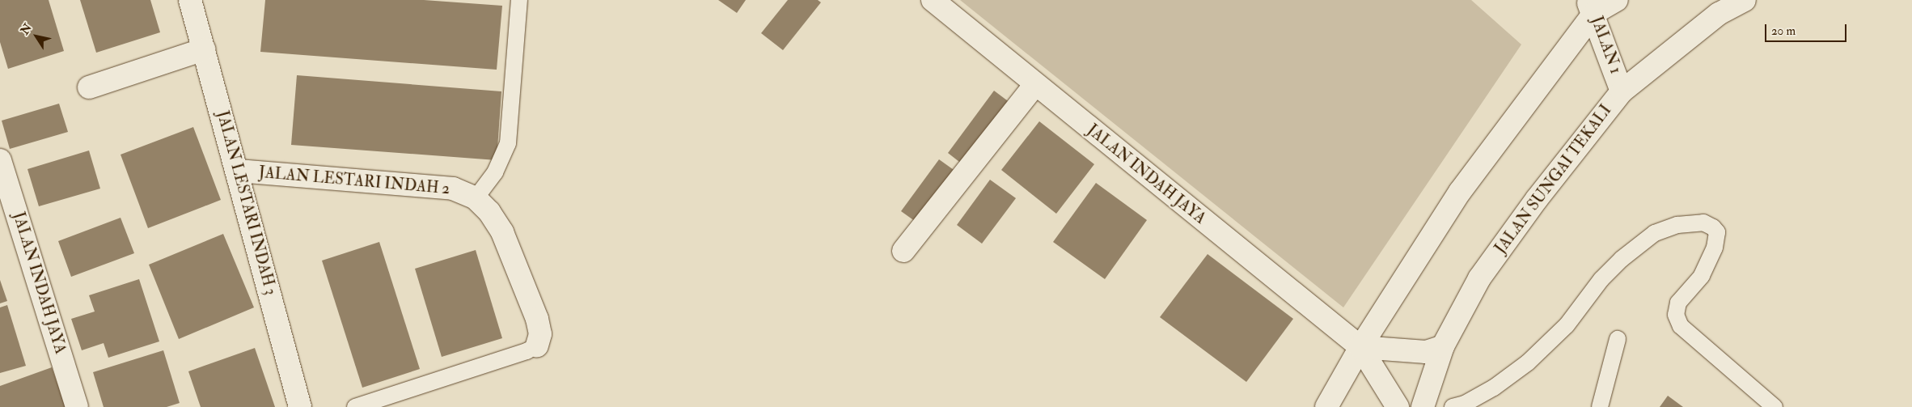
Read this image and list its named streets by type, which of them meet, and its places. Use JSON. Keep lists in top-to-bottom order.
{
  "streets": {
    "street": [
      "JALAN 1",
      "JALAN INDAH JAYA",
      "JALAN SUNGAI TEKALI",
      "JALAN LESTARI INDAH 2",
      "JALAN LESTARI INDAH 3"
    ]
  },
  "crossings": [
    ["JALAN 1", "JALAN SUNGAI TEKALI"],
    ["JALAN LESTARI INDAH 2", "JALAN LESTARI INDAH 3"]
  ],
  "scale_bar": "20 m",
  "north": "top left"
}
